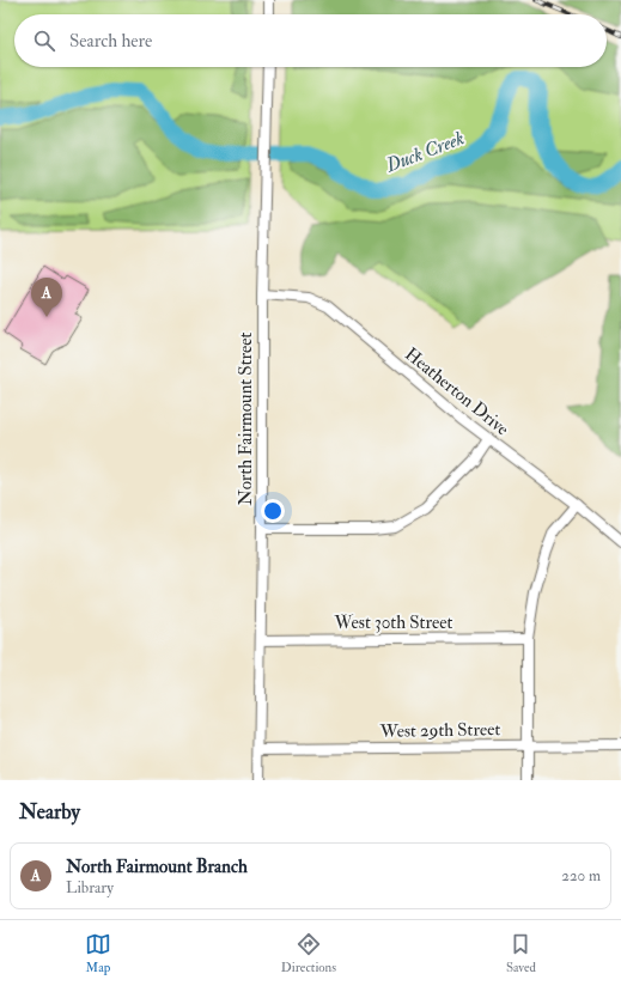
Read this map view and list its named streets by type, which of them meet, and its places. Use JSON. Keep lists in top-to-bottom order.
{
  "streets": {
    "street": [
      "Heatherton Drive",
      "North Fairmount Street",
      "West 30th Street",
      "West 29th Street"
    ]
  },
  "crossings": [
    ["Heatherton Drive", "North Fairmount Street"],
    ["North Fairmount Street", "West 30th Street"],
    ["North Fairmount Street", "West 29th Street"]
  ],
  "water": ["Duck Creek"],
  "page": {
    "search": "Search here",
    "pins": "A",
    "heading": "Nearby",
    "list": [
      {
        "mark": "A",
        "name": "North Fairmount Branch",
        "note": "Library",
        "value": "220 m"
      }
    ],
    "nav": ["Map", "Directions", "Saved"]
  }
}
